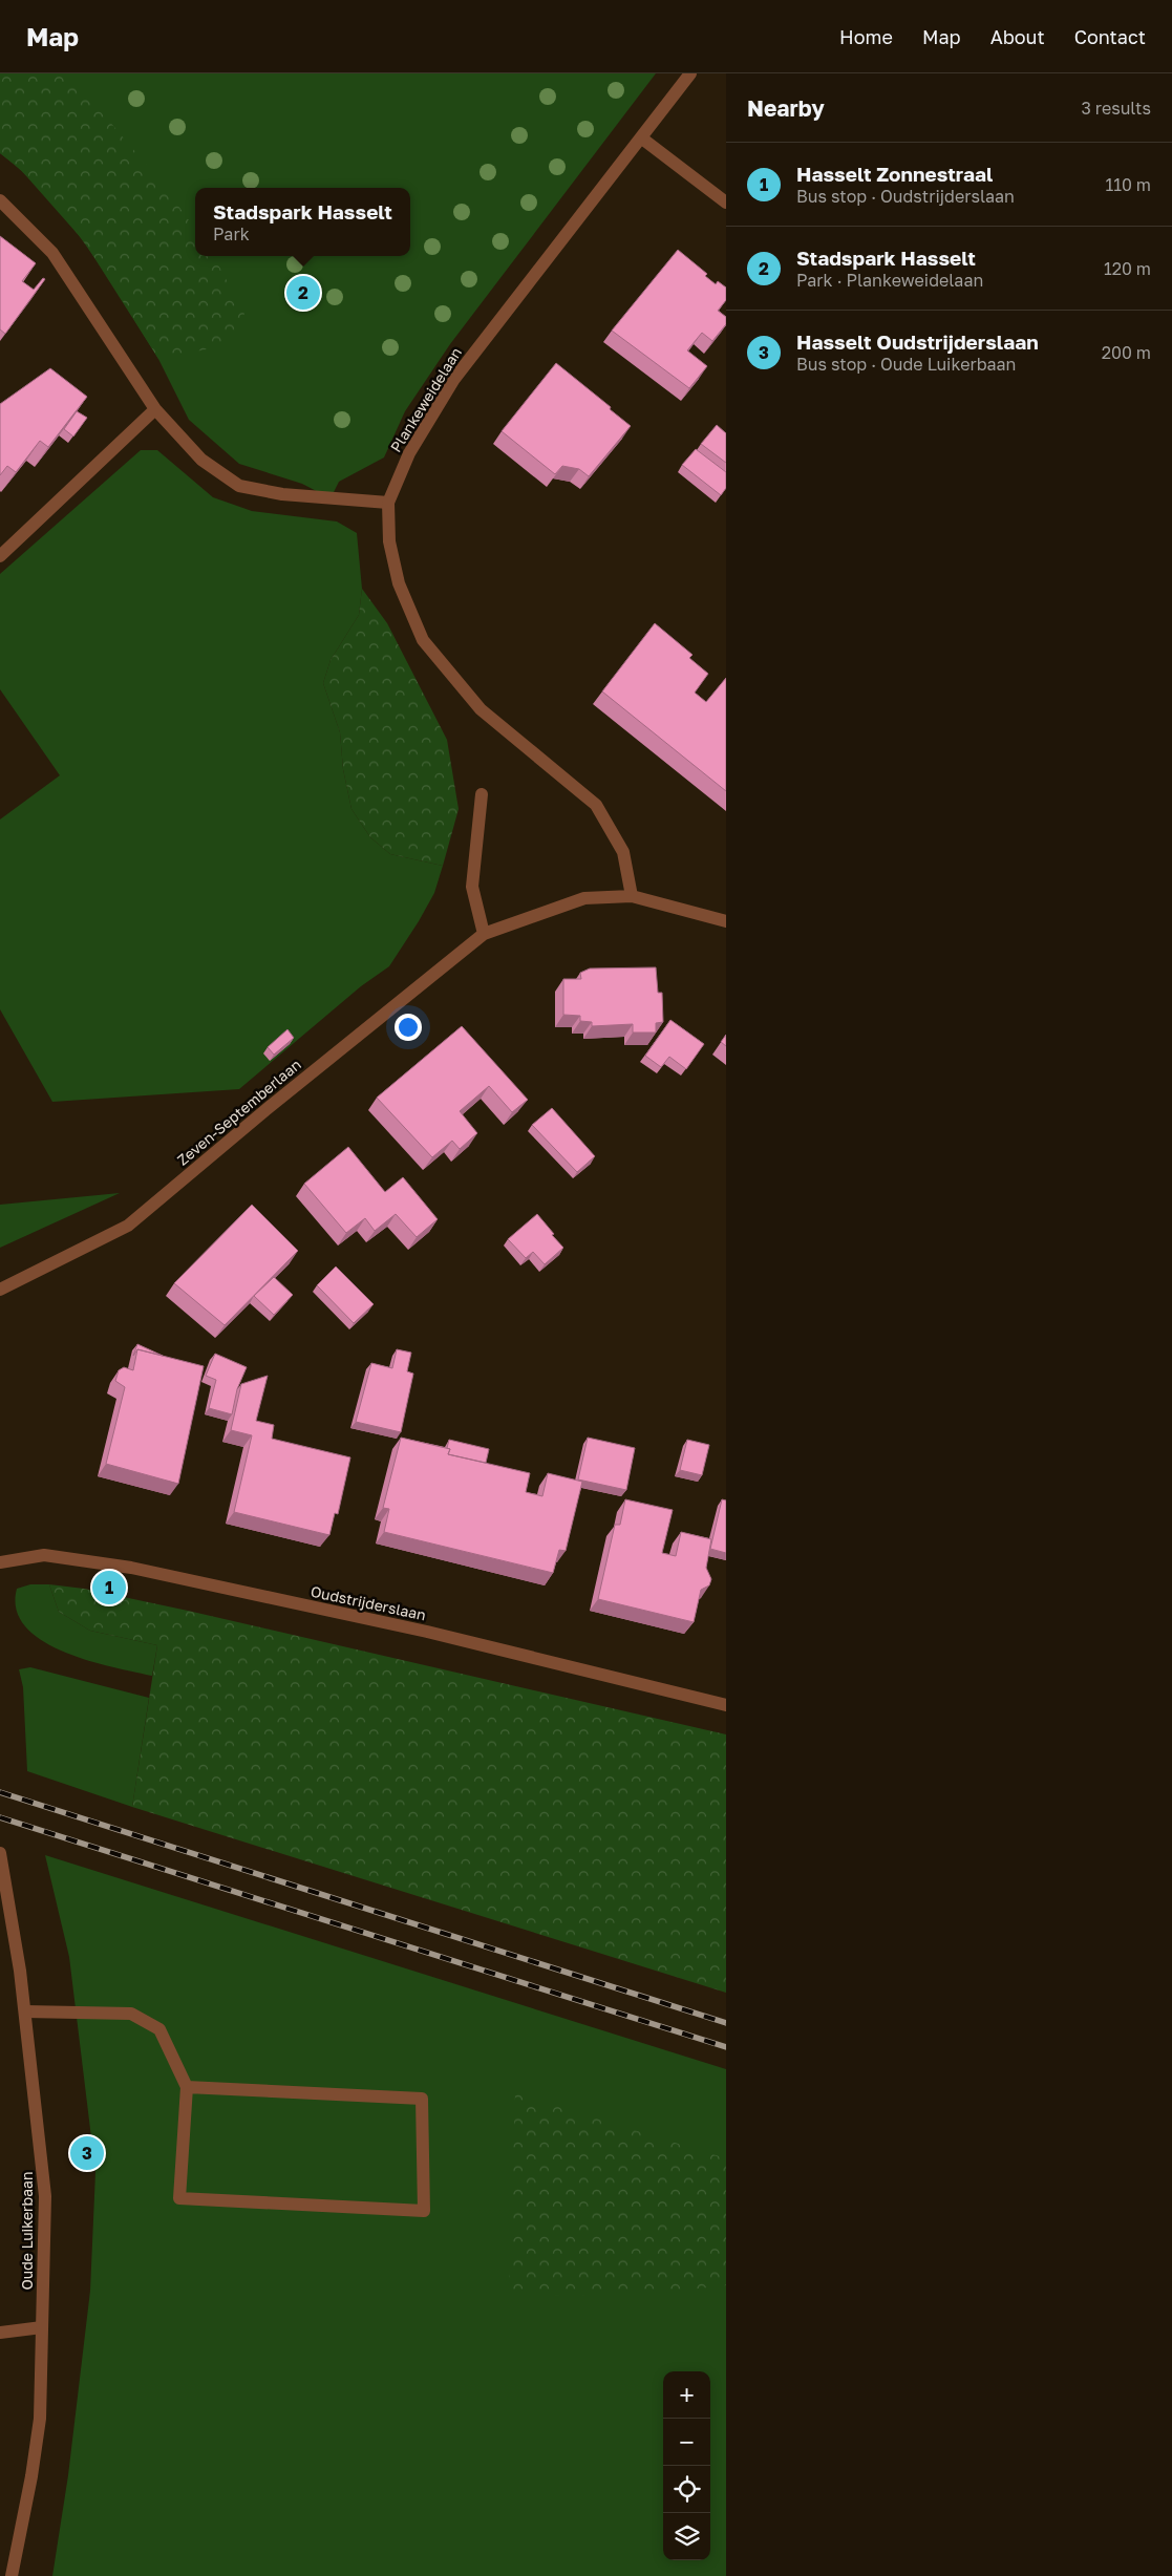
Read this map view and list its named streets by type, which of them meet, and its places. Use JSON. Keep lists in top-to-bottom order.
{
  "streets": {
    "street": [
      "Plankeweidelaan",
      "Zeven-Septemberlaan",
      "Oudstrijderslaan",
      "Oude Luikerbaan"
    ]
  },
  "crossings": [
    ["Plankeweidelaan", "Zeven-Septemberlaan"]
  ],
  "page": {
    "header": "Map",
    "nav": [
      "Home",
      "Map",
      "About",
      "Contact"
    ],
    "heading": ["Nearby", "3 results"],
    "list": [
      {
        "mark": "1",
        "name": "Hasselt Zonnestraal",
        "note": "Bus stop · Oudstrijderslaan",
        "value": "110 m"
      },
      {
        "mark": "2",
        "name": "Stadspark Hasselt",
        "note": "Park · Plankeweidelaan",
        "value": "120 m"
      },
      {
        "mark": "3",
        "name": "Hasselt Oudstrijderslaan",
        "note": "Bus stop · Oude Luikerbaan",
        "value": "200 m"
      }
    ],
    "popup": ["Stadspark Hasselt", "Park"],
    "pins": ["2", "1", "3"],
    "map_buttons": ["+", "−"]
  }
}
